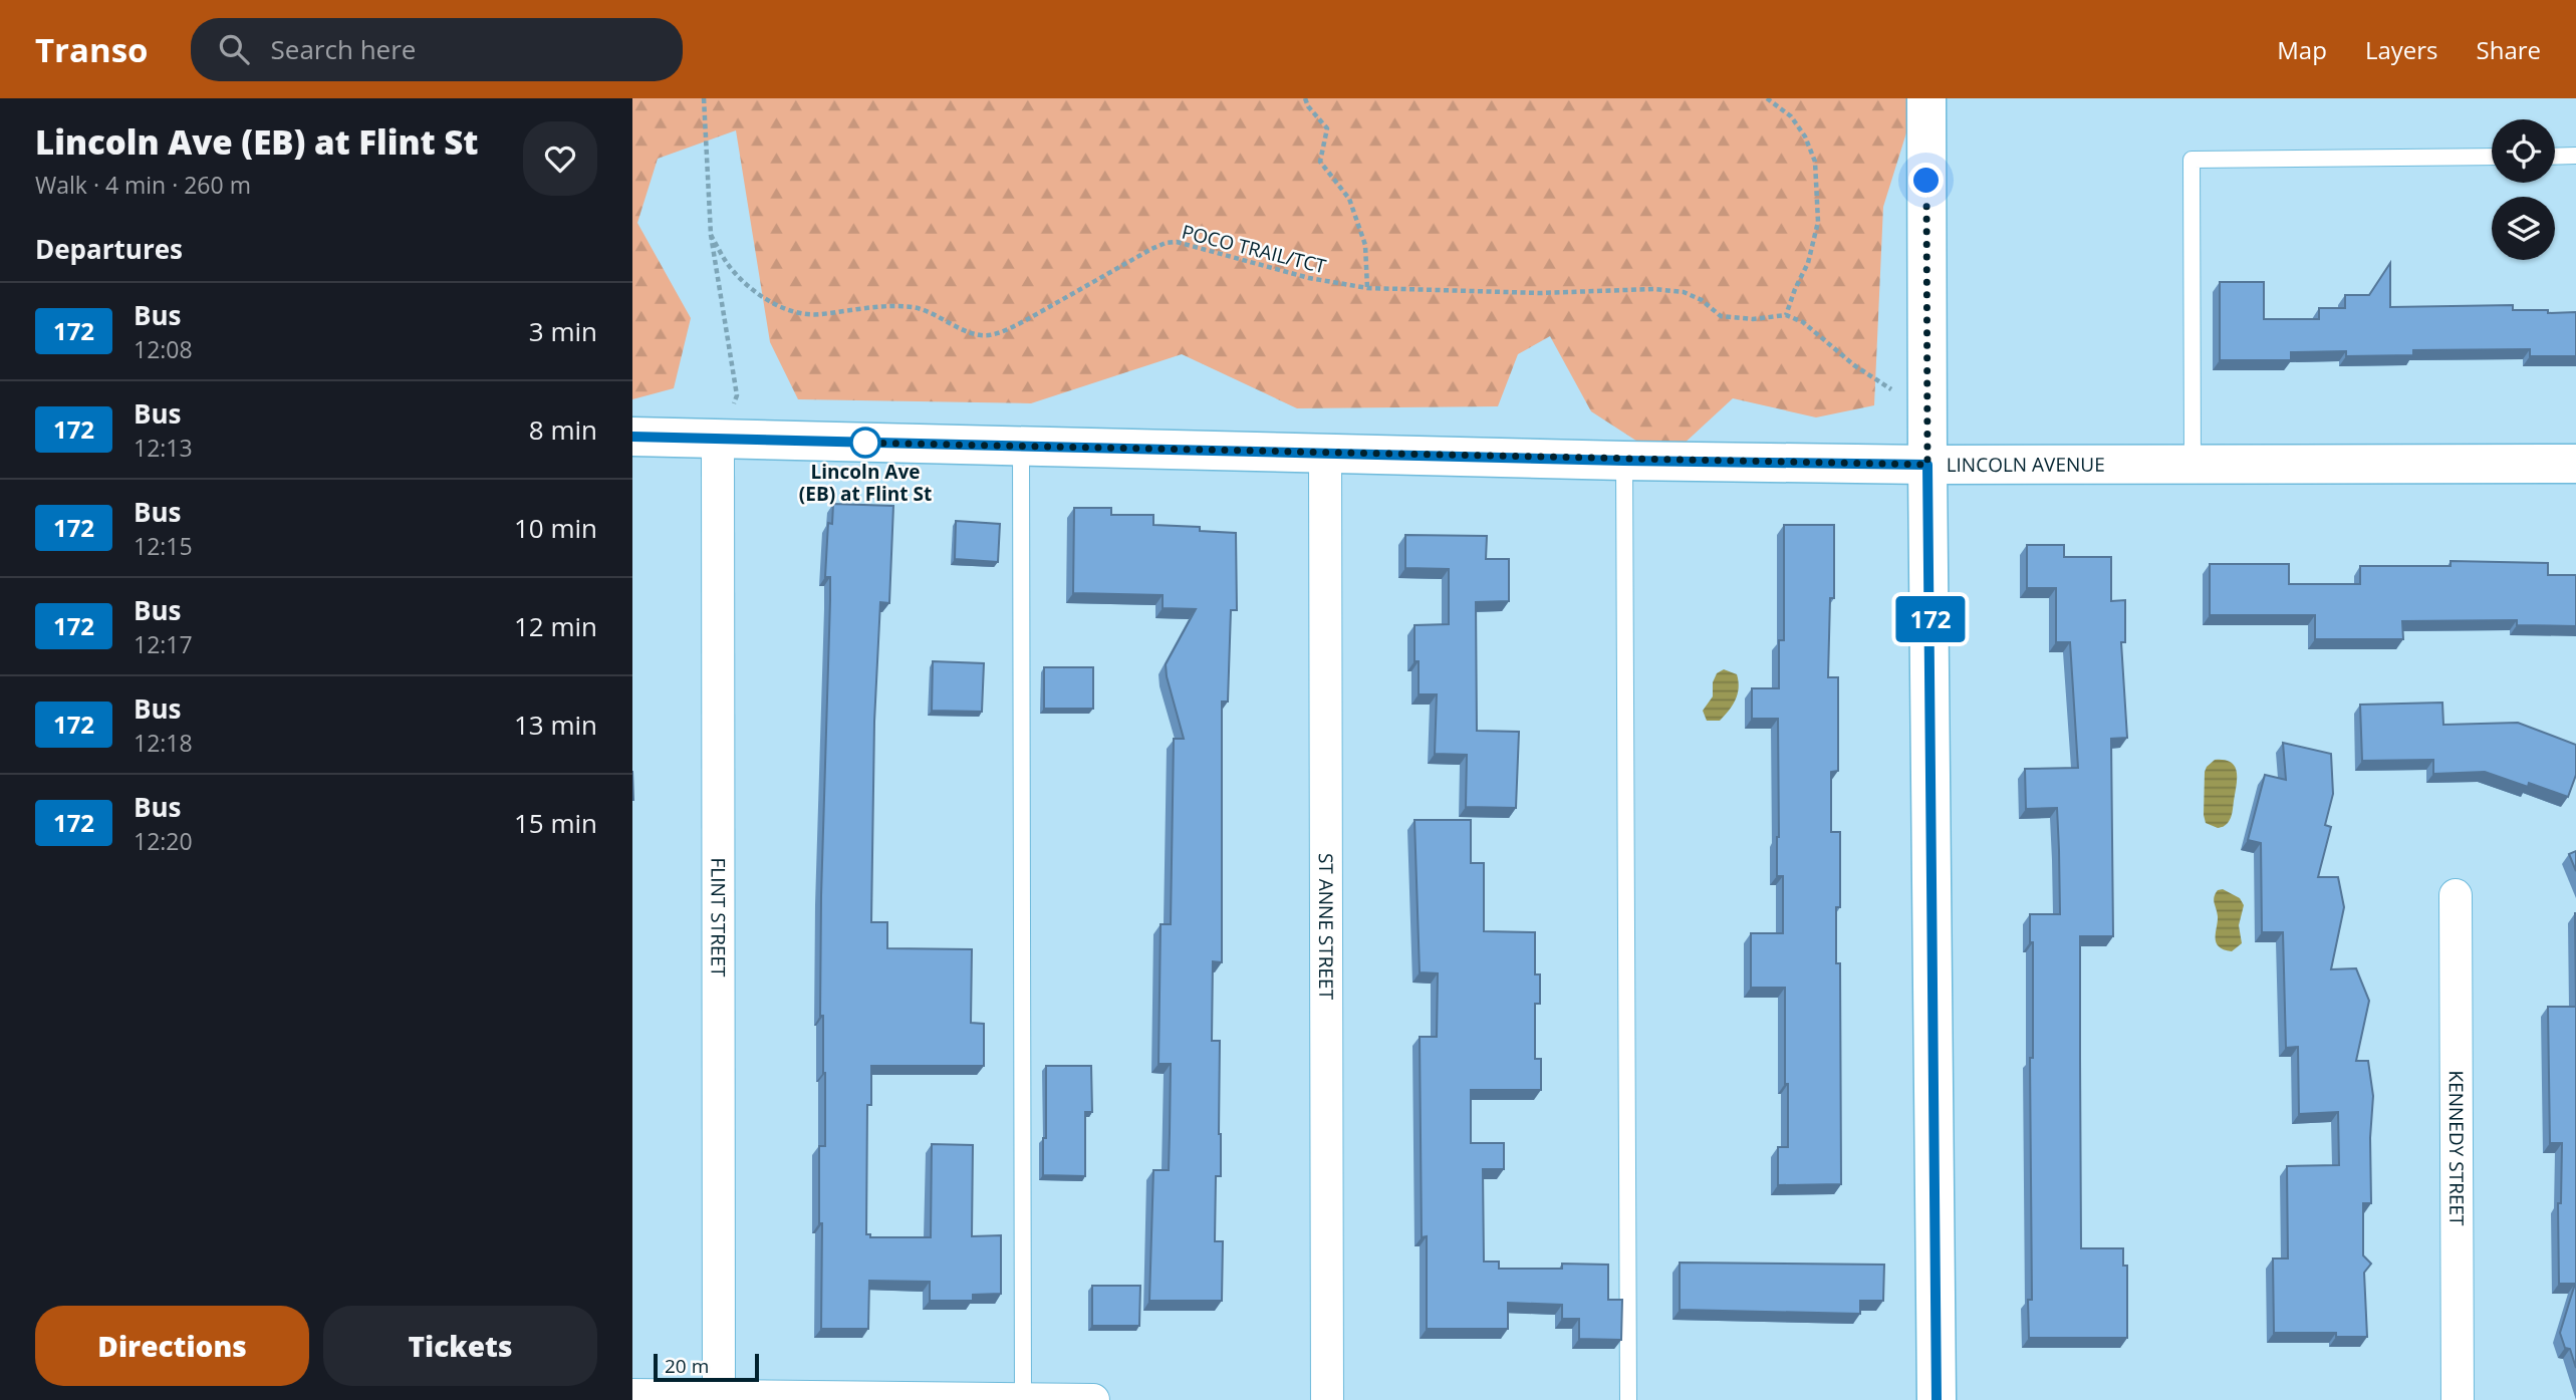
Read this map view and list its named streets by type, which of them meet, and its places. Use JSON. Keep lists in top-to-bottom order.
{
  "streets": {
    "main road": ["LINCOLN AVENUE"],
    "street": ["FLINT STREET", "ST ANNE STREET", "KENNEDY STREET"],
    "path": ["POCO TRAIL/TCT"]
  },
  "crossings": [
    ["LINCOLN AVENUE", "FLINT STREET"],
    ["LINCOLN AVENUE", "ST ANNE STREET"]
  ],
  "places": ["Lincoln Ave (EB) at Flint St"],
  "lines": ["bus line 172"],
  "scale_bar": "20 m",
  "page": {
    "header": "Transo",
    "search": "Search here",
    "nav": ["Map", "Layers", "Share"],
    "heading": [
      ["Lincoln Ave (EB) at Flint St", "Walk · 4 min · 260 m"],
      "Departures"
    ],
    "on_map": "172",
    "list": [
      {
        "mark": "172",
        "name": "Bus",
        "note": "12:08",
        "value": "3 min"
      },
      {
        "mark": "172",
        "name": "Bus",
        "note": "12:13",
        "value": "8 min"
      },
      {
        "mark": "172",
        "name": "Bus",
        "note": "12:15",
        "value": "10 min"
      },
      {
        "mark": "172",
        "name": "Bus",
        "note": "12:17",
        "value": "12 min"
      },
      {
        "mark": "172",
        "name": "Bus",
        "note": "12:18",
        "value": "13 min"
      },
      {
        "mark": "172",
        "name": "Bus",
        "note": "12:20",
        "value": "15 min"
      }
    ],
    "buttons": ["Directions", "Tickets"],
    "scale": "20 m"
  }
}
